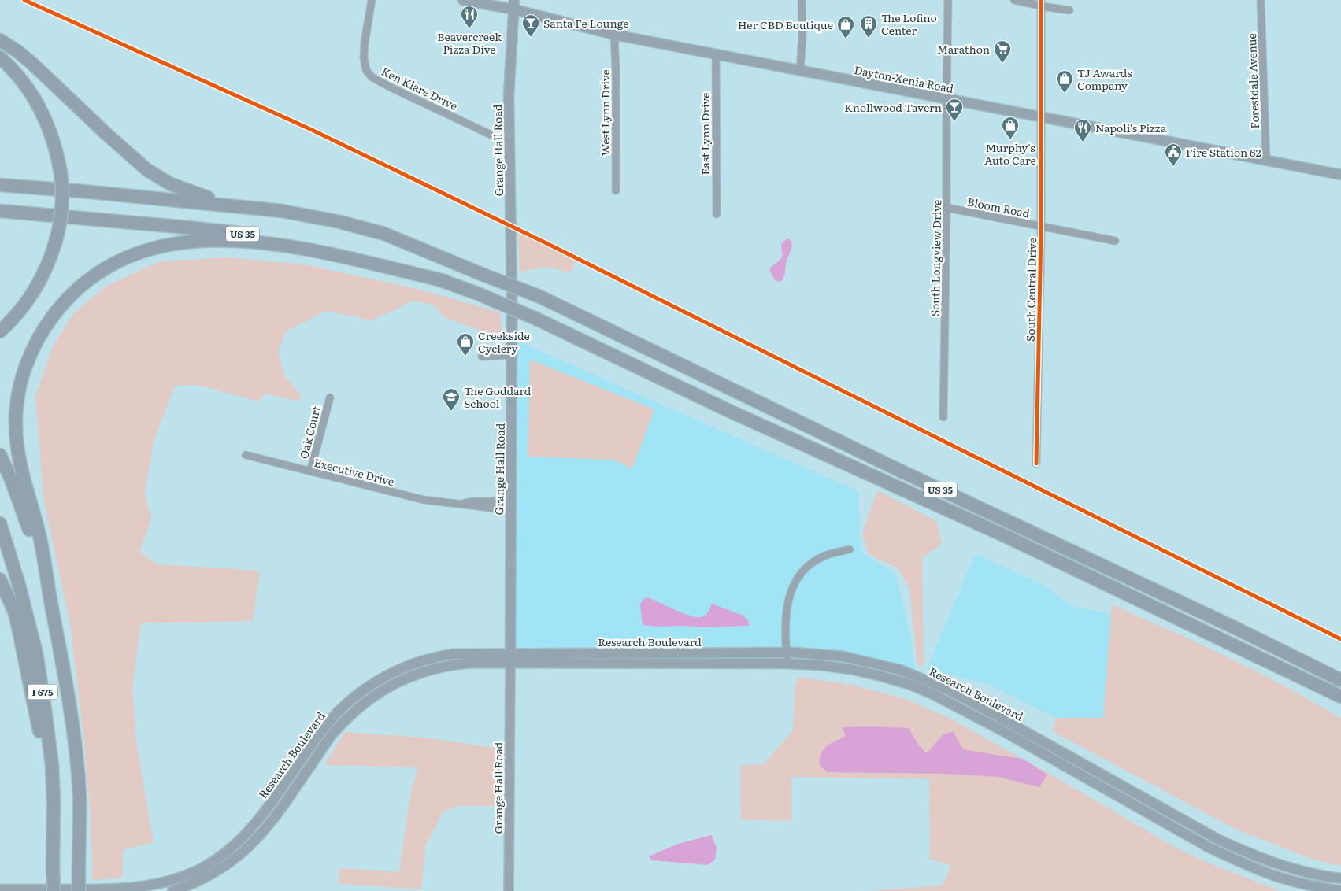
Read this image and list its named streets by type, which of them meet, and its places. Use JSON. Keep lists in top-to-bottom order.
{
  "streets": {
    "highway": ["US 35", "I 675"],
    "main road": ["Dayton-Xenia Road", "Grange Hall Road", "Research Boulevard"],
    "street": [
      "Forestdale Avenue",
      "Ken Klare Drive",
      "West Lynn Drive",
      "East Lynn Drive",
      "Bloom Road",
      "South Longview Drive",
      "South Central Drive",
      "Oak Court",
      "Executive Drive"
    ]
  },
  "crossings": [
    ["Dayton-Xenia Road", "Forestdale Avenue"],
    ["Dayton-Xenia Road", "West Lynn Drive"],
    ["Dayton-Xenia Road", "East Lynn Drive"],
    ["Dayton-Xenia Road", "Grange Hall Road"],
    ["Dayton-Xenia Road", "South Longview Drive"],
    ["Dayton-Xenia Road", "South Central Drive"],
    ["Ken Klare Drive", "Grange Hall Road"],
    ["Grange Hall Road", "Executive Drive"],
    ["Grange Hall Road", "Research Boulevard"],
    ["Bloom Road", "South Longview Drive"],
    ["Bloom Road", "South Central Drive"],
    ["Oak Court", "Executive Drive"]
  ],
  "places": {
    "restaurant": ["Beavercreek Pizza Dive", "Napoli's Pizza"],
    "bar": ["Santa Fe Lounge", "Knollwood Tavern"],
    "building": ["The Lofino Center"],
    "shop": [
      "Her CBD Boutique",
      "TJ Awards Company",
      "Murphy's Auto Care",
      "Creekside Cyclery"
    ],
    "supermarket": ["Marathon"],
    "public building": ["Fire Station 62"],
    "school or university": ["The Goddard School"]
  }
}
